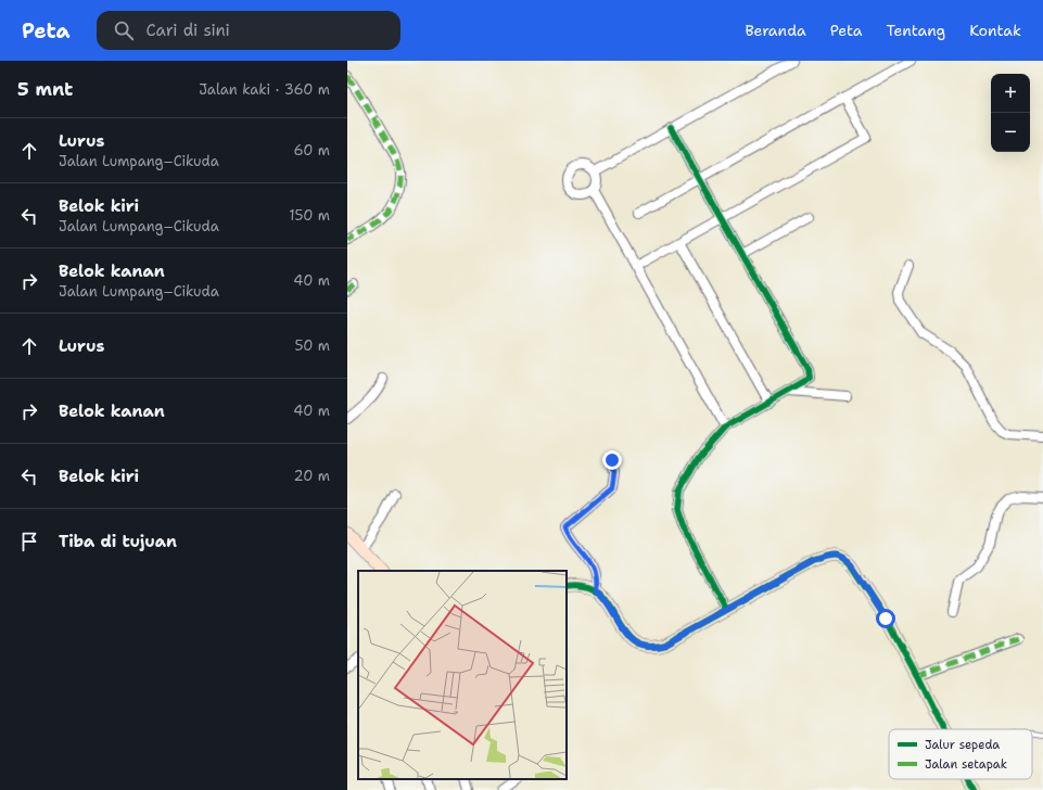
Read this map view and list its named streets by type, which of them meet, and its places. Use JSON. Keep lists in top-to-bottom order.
{
  "legend": ["Jalur sepeda", "Jalan setapak"],
  "page": {
    "header": "Peta",
    "search": "Cari di sini",
    "nav": [
      "Beranda",
      "Peta",
      "Tentang",
      "Kontak"
    ],
    "heading": ["5 mnt", "Jalan kaki · 360 m"],
    "map_buttons": ["+", "−"],
    "list": [
      ["Lurus", "Jalan Lumpang–Cikuda", "60 m"],
      ["Belok kiri", "Jalan Lumpang–Cikuda", "150 m"],
      ["Belok kanan", "Jalan Lumpang–Cikuda", "40 m"],
      ["Lurus", "50 m"],
      ["Belok kanan", "40 m"],
      ["Belok kiri", "20 m"],
      "Tiba di tujuan"
    ]
  }
}
